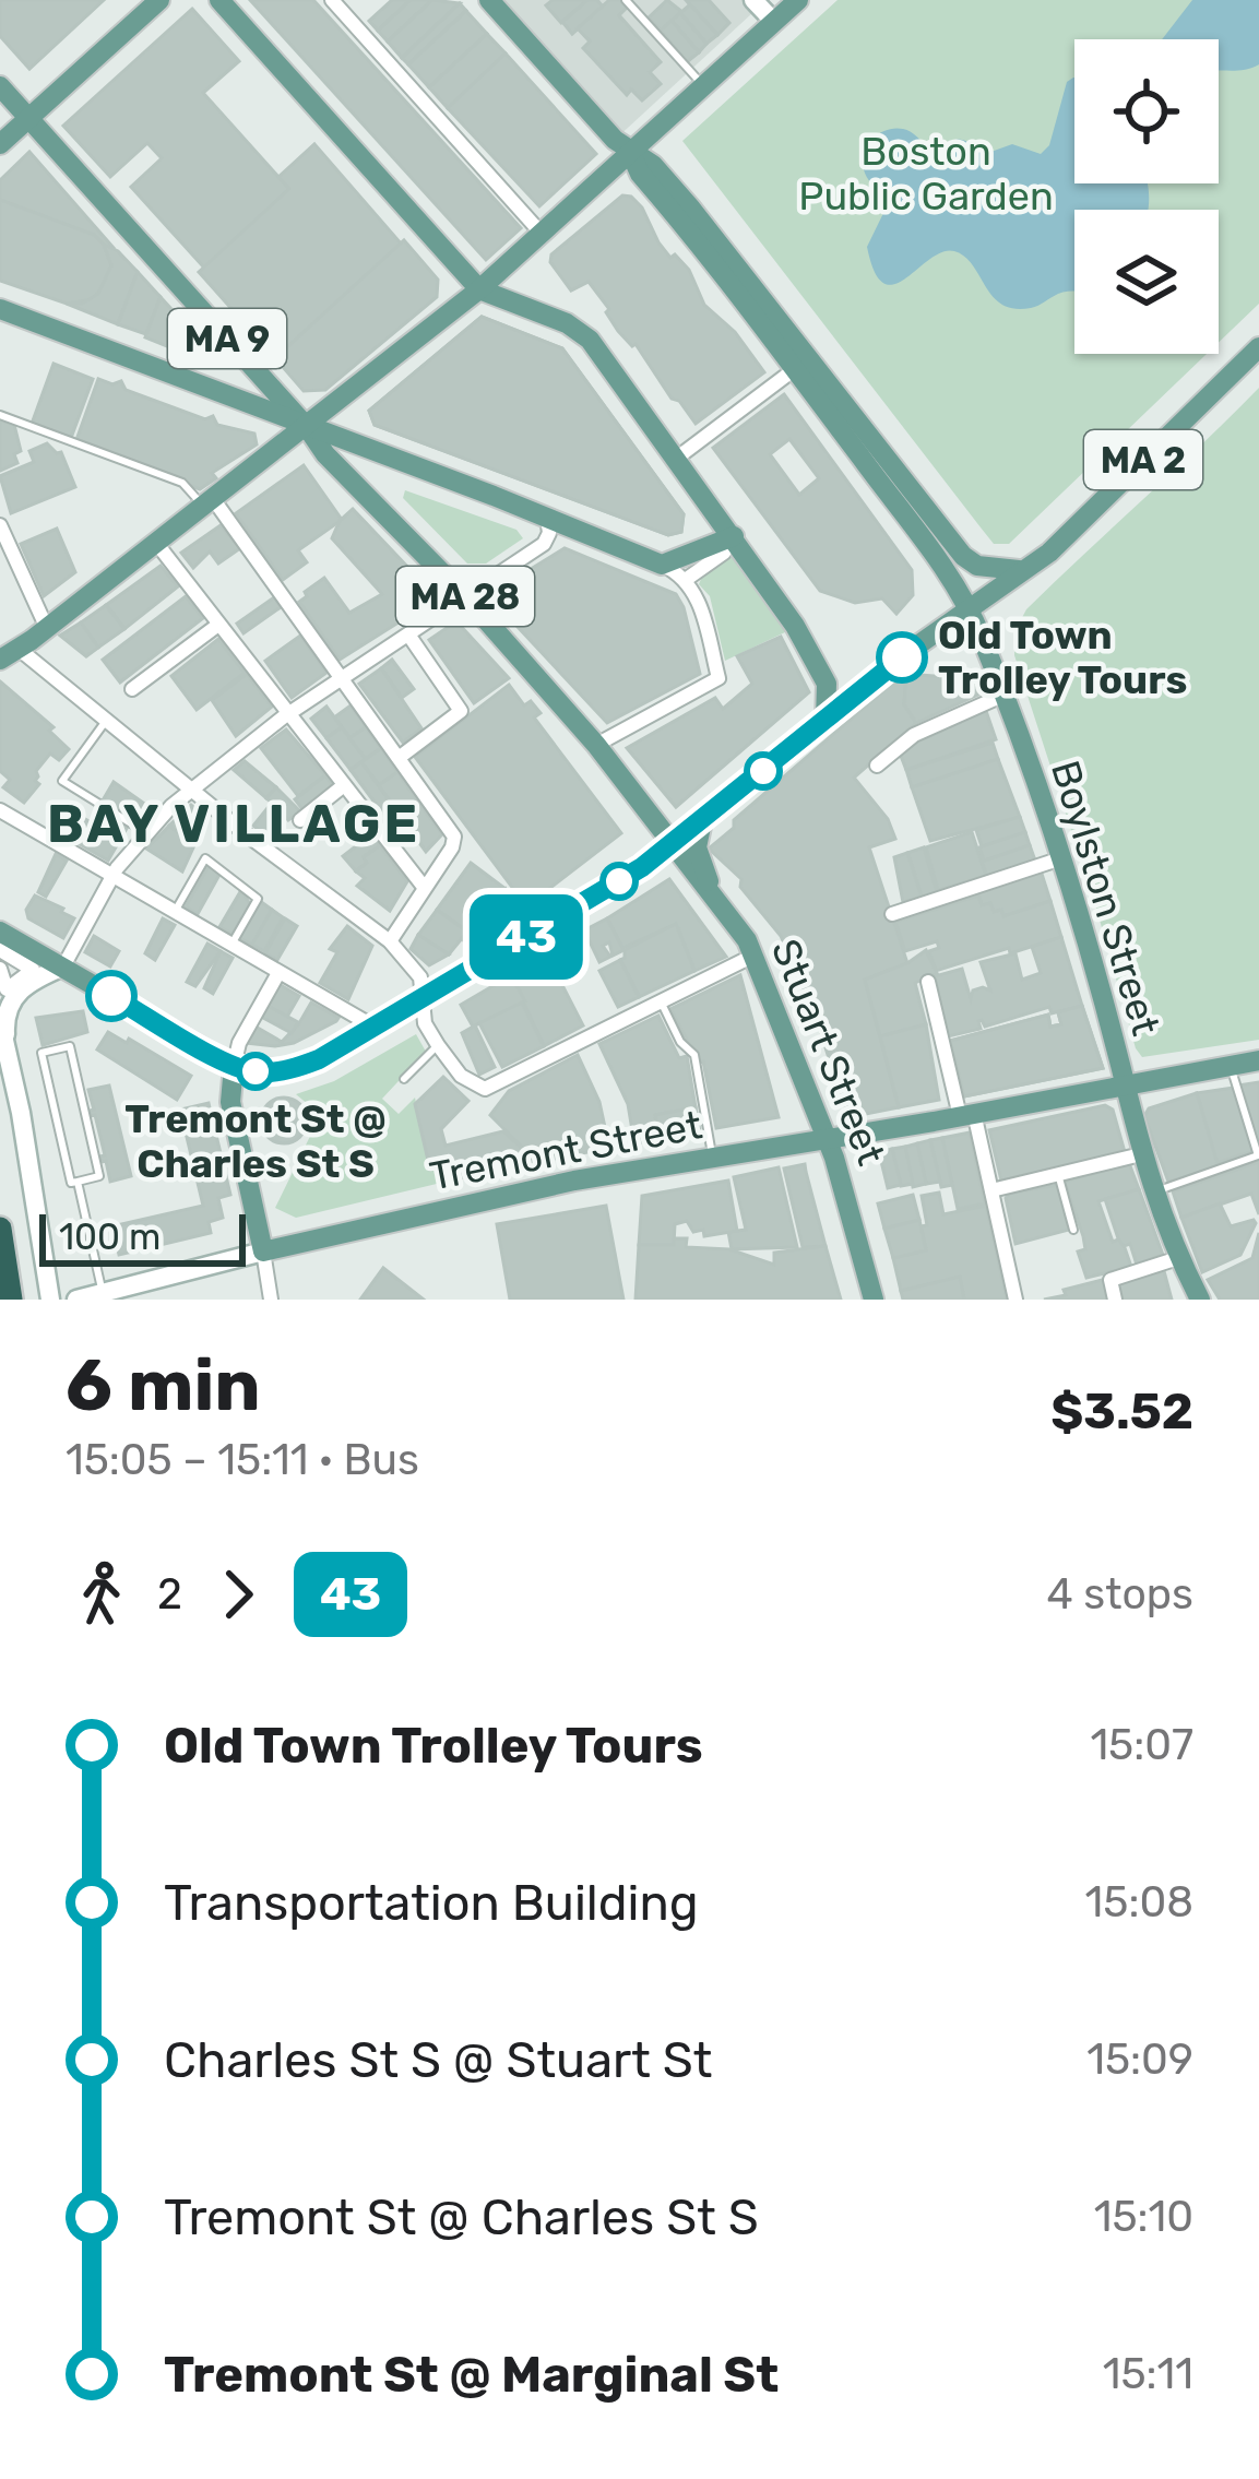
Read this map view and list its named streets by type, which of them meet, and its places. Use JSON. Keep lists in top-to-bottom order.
{
  "streets": {
    "main road": [
      "MA 9",
      "MA 2",
      "MA 28",
      "Boylston Street",
      "Stuart Street",
      "Tremont Street"
    ]
  },
  "crossings": [
    ["MA 2", "Boylston Street"],
    ["MA 28", "Stuart Street"],
    ["Boylston Street", "Tremont Street"],
    ["Stuart Street", "Tremont Street"]
  ],
  "districts": ["BAY VILLAGE"],
  "parks": ["Boston Public Garden"],
  "places": ["Old Town Trolley Tours", "Tremont St @ Charles St S"],
  "lines": ["bus line 43"],
  "scale_bar": "100 m",
  "page": {
    "on_map": "43",
    "scale": "100 m",
    "heading": ["6 min", "15:05 – 15:11 · Bus", "$3.52"],
    "legs": ["2", "43", "4 stops"],
    "list": [
      {
        "name": "Old Town Trolley Tours",
        "value": "15:07"
      },
      {
        "name": "Transportation Building",
        "value": "15:08"
      },
      {
        "name": "Charles St S @ Stuart St",
        "value": "15:09"
      },
      {
        "name": "Tremont St @ Charles St S",
        "value": "15:10"
      },
      {
        "name": "Tremont St @ Marginal St",
        "value": "15:11"
      }
    ]
  }
}
